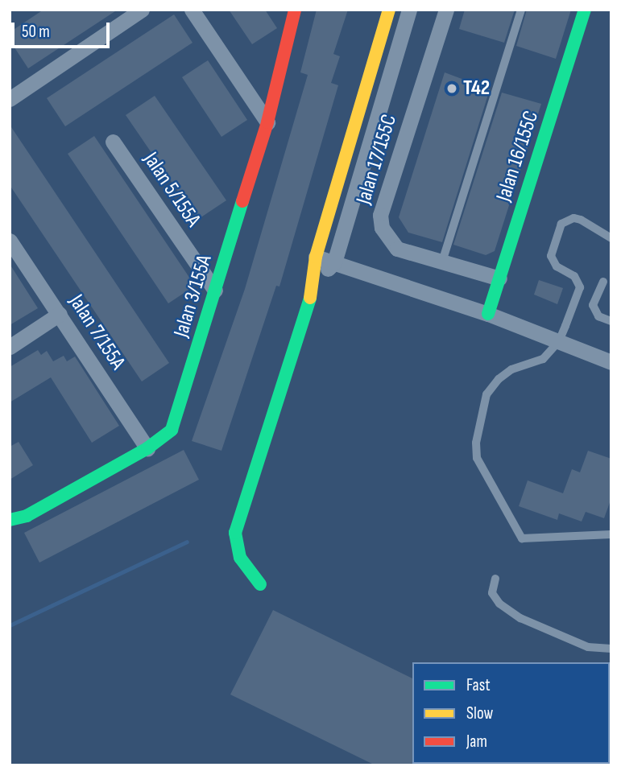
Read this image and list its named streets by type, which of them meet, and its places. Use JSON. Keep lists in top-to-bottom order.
{
  "streets": {
    "street": [
      "Jalan 16/155C",
      "Jalan 17/155C",
      "Jalan 5/155A",
      "Jalan 3/155A",
      "Jalan 7/155A"
    ]
  },
  "crossings": [
    ["Jalan 16/155C", "Jalan 17/155C"],
    ["Jalan 5/155A", "Jalan 3/155A"],
    ["Jalan 3/155A", "Jalan 7/155A"]
  ],
  "places": ["T42"],
  "legend": ["Fast", "Slow", "Jam"],
  "scale_bar": "50 m"
}
